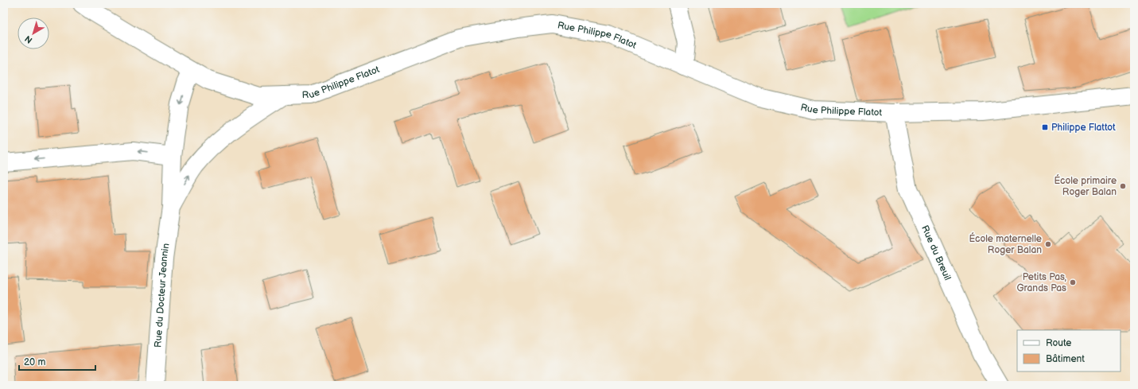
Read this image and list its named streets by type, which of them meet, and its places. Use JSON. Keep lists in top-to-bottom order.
{
  "streets": {
    "street": ["Rue Philippe Flatot", "Rue du Breuil", "Rue du Docteur Jeannin"]
  },
  "crossings": [
    ["Rue Philippe Flatot", "Rue du Breuil"],
    ["Rue Philippe Flatot", "Rue du Docteur Jeannin"]
  ],
  "places": {
    "transit": ["Philippe Flattot"],
    "other": ["École primaire Roger Balan", "École maternelle Roger Balan", "Petits Pas, Grands Pas"]
  },
  "legend": ["Route", "Bâtiment"],
  "scale_bar": "20 m",
  "north": "bottom left"
}
